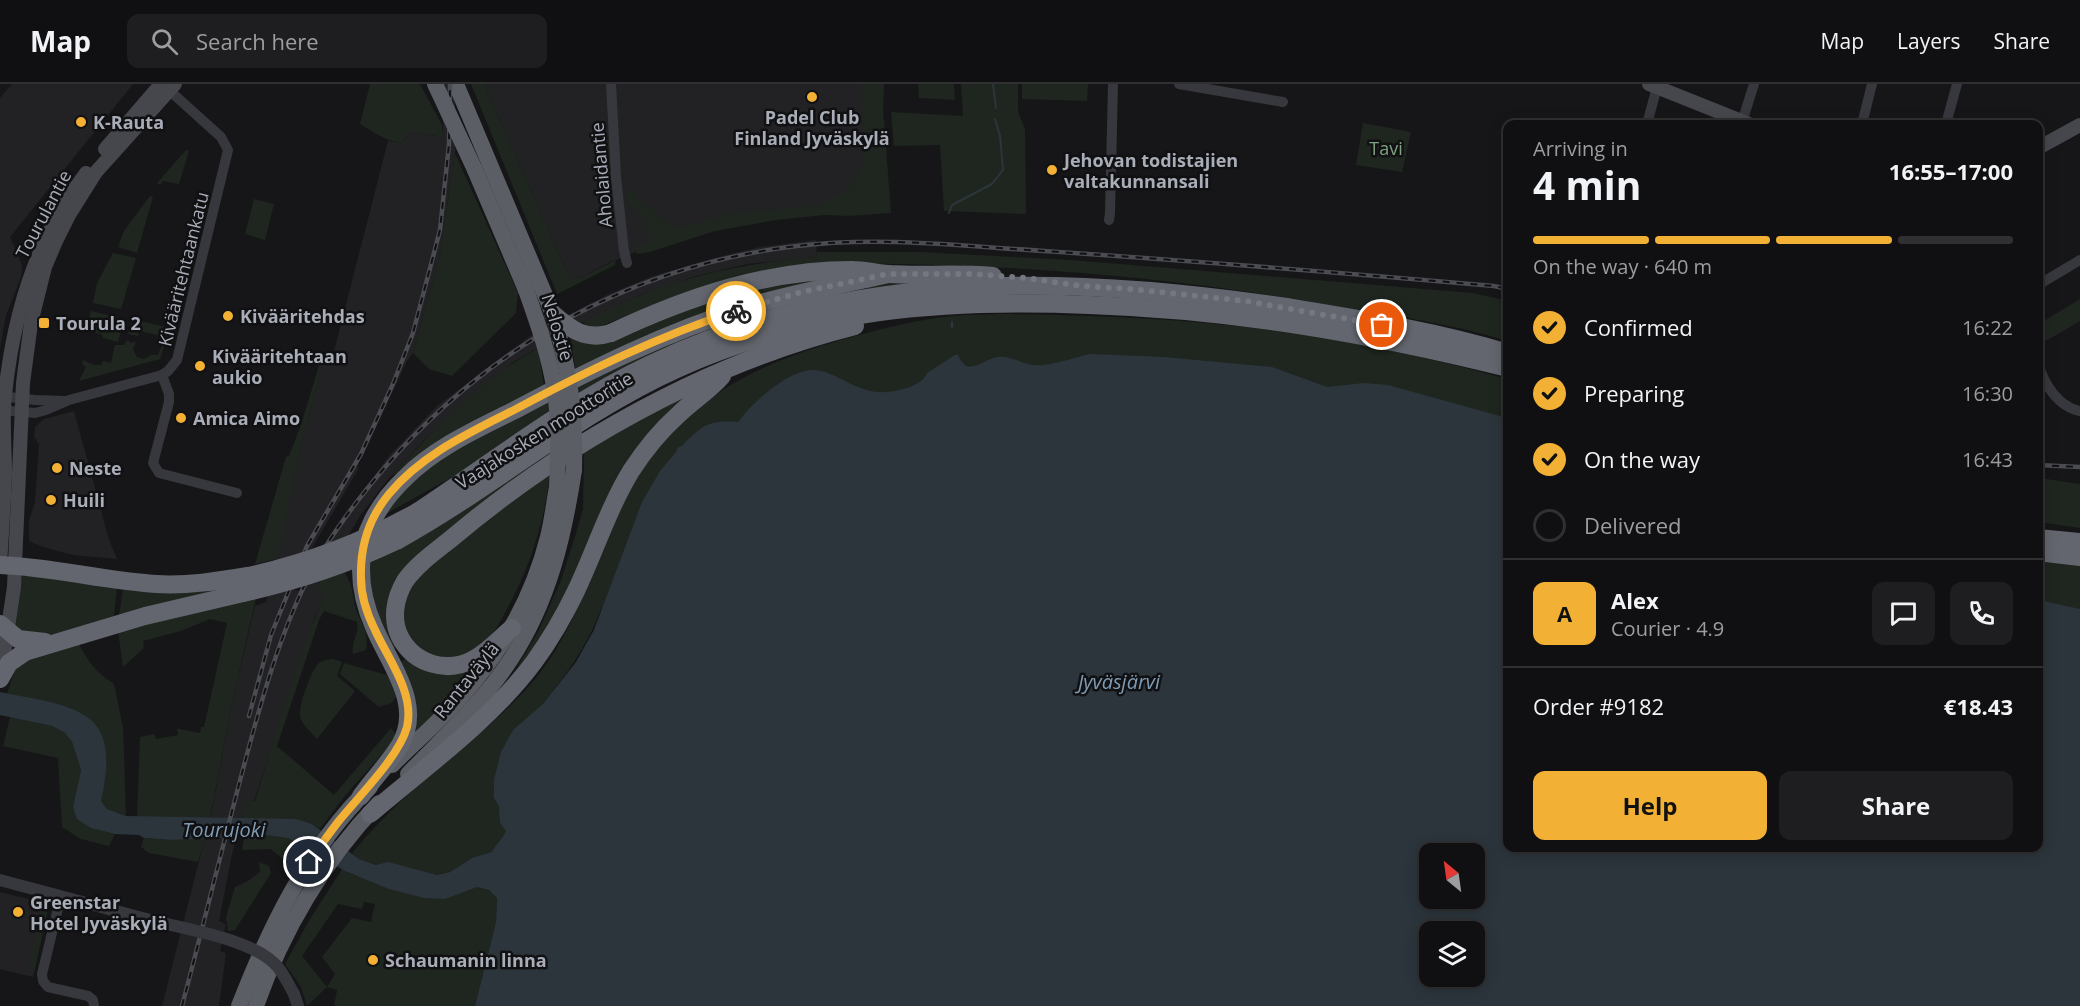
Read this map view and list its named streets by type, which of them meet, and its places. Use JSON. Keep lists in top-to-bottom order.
{
  "streets": {
    "highway": ["Nelostie", "Vaajakosken moottoritie", "Rantaväylä"],
    "main road": ["Tourulantie"],
    "street": ["Aholaidantie", "Kivääritehtaankatu"]
  },
  "crossings": [
    ["Tourulantie", "Kivääritehtaankatu"],
    ["Tourulantie", "Vaajakosken moottoritie"],
    ["Nelostie", "Rantaväylä"]
  ],
  "water": ["Jyväsjärvi", "Tourujoki"],
  "parks": ["Tavi"],
  "places": {
    "other": [
      "Padel Club Finland Jyväskylä",
      "K-Rauta",
      "Jehovan todistajien valtakunnansali",
      "Kivääritehdas",
      "Kivääritehtaan aukio",
      "Amica Aimo",
      "Neste",
      "Huili",
      "Greenstar Hotel Jyväskylä",
      "Schaumanin linna"
    ],
    "transit": ["Tourula 2"]
  },
  "north": "top left",
  "page": {
    "header": "Map",
    "search": "Search here",
    "nav": ["Map", "Layers", "Share"],
    "heading": ["4 min", "Arriving in", "16:55–17:00"],
    "panel": [
      "Alex",
      "Courier · 4.9",
      "Order #9182",
      "€18.43"
    ],
    "bar": "On the way · 640 m",
    "list": [
      ["Confirmed", "16:22"],
      ["Preparing", "16:30"],
      ["On the way", "16:43"],
      "Delivered"
    ],
    "round": "A",
    "buttons": ["Help", "Share"]
  }
}
